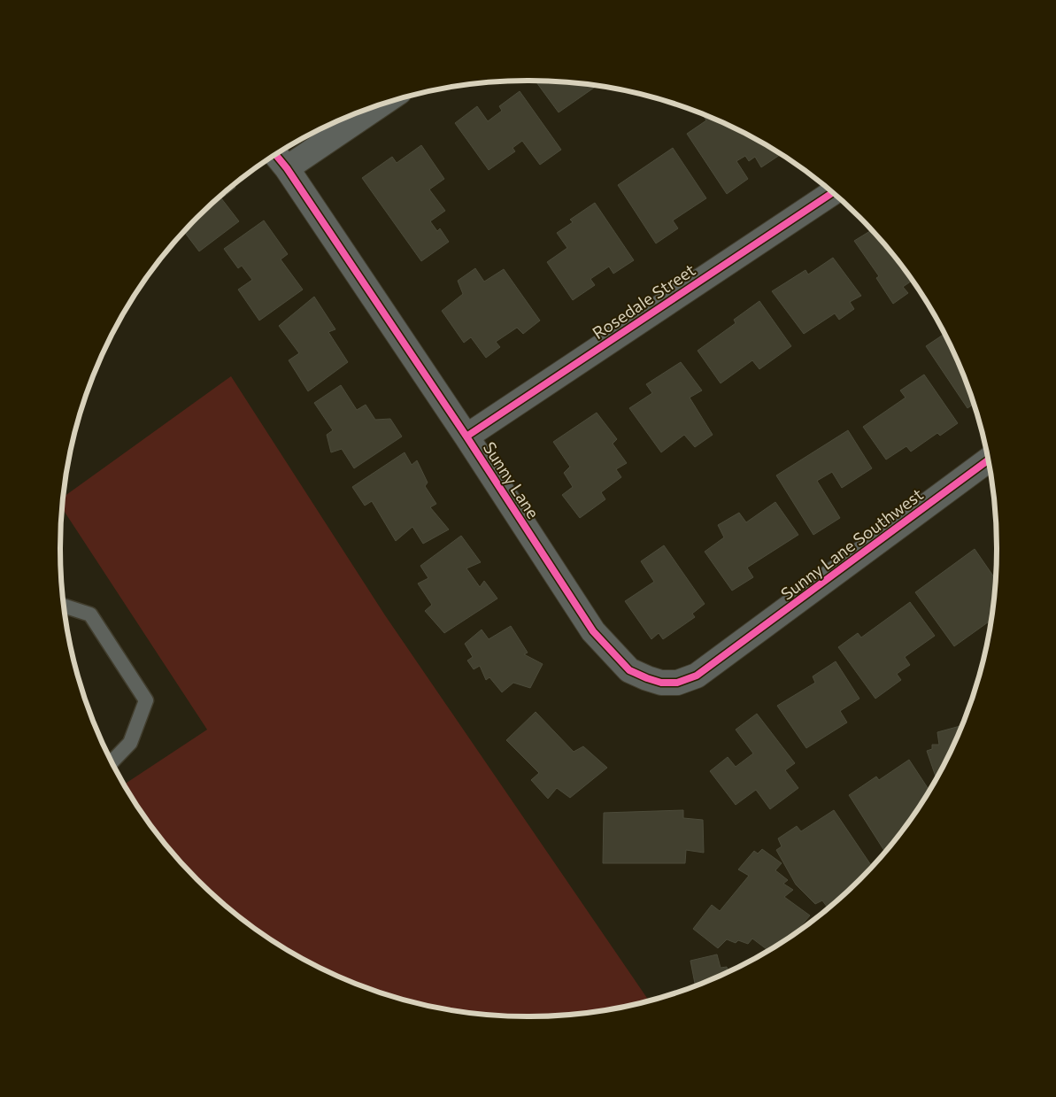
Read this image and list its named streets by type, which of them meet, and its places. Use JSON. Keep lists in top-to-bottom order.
{
  "streets": {
    "street": ["Rosedale Street", "Sunny Lane", "Sunny Lane Southwest"]
  },
  "crossings": [
    ["Rosedale Street", "Sunny Lane"],
    ["Sunny Lane", "Sunny Lane Southwest"]
  ]
}
